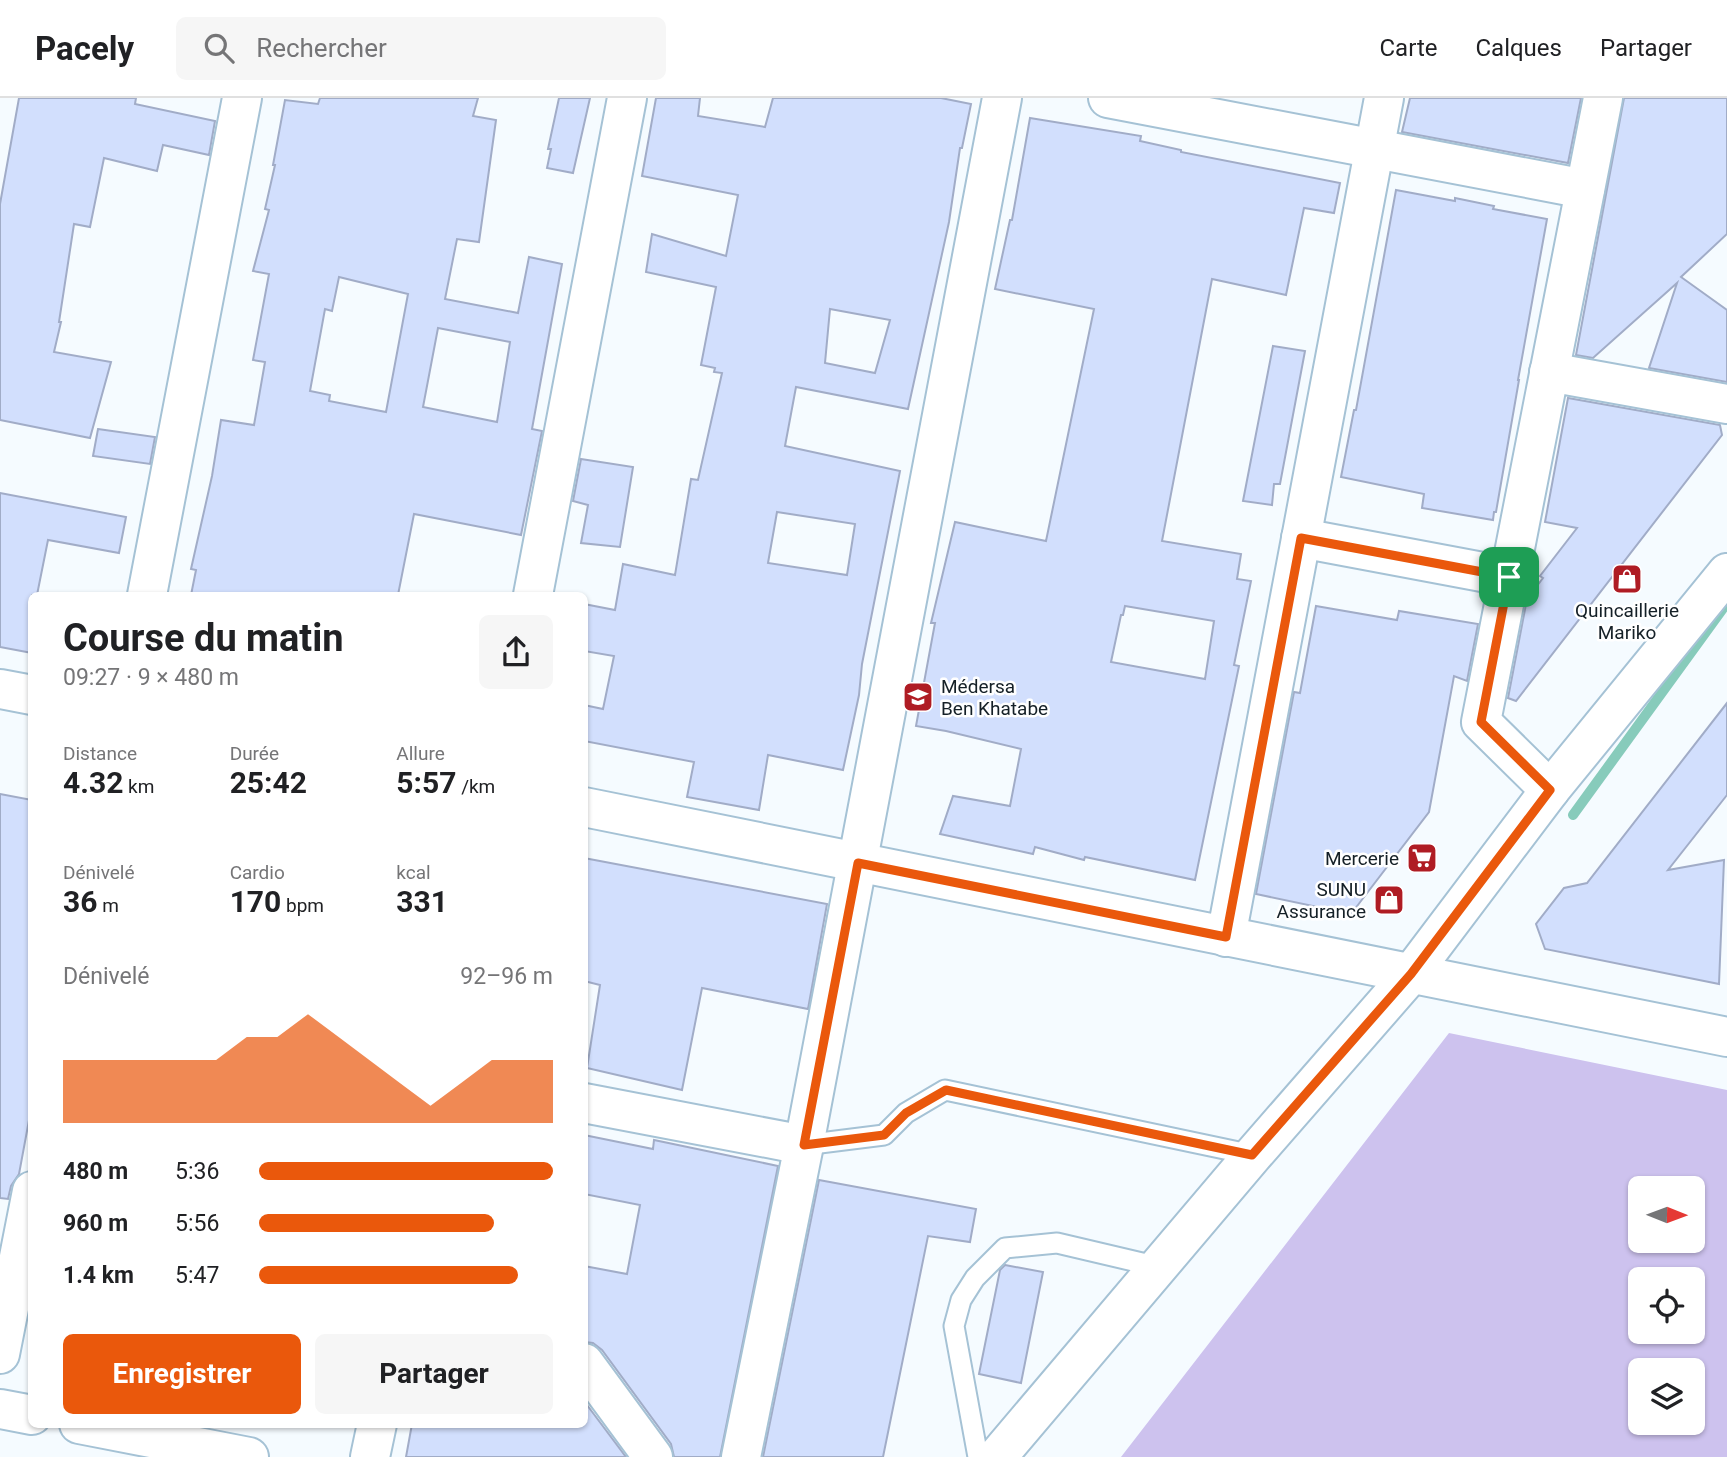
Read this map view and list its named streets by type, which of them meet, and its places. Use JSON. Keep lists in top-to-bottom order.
{
  "places": {
    "shop": ["Quincaillerie Mariko", "SUNU Assurance"],
    "school or university": ["Médersa Ben Khatabe"],
    "supermarket": ["Mercerie"]
  },
  "north": "right",
  "page": {
    "header": "Pacely",
    "search": "Rechercher",
    "nav": ["Carte", "Calques", "Partager"],
    "heading": ["Course du matin", "09:27 · 9 × 480 m"],
    "stats": [
      ["Distance", "4.32 km"],
      ["Durée", "25:42"],
      ["Allure", "5:57 /km"],
      ["Dénivelé", "36 m"],
      ["Cardio", "170 bpm"],
      ["kcal", "331"]
    ],
    "chart": ["Dénivelé", "92–96 m"],
    "list": [
      {
        "name": "480 m",
        "note": "5:36"
      },
      {
        "name": "960 m",
        "note": "5:56"
      },
      {
        "name": "1.4 km",
        "note": "5:47"
      }
    ],
    "buttons": ["Enregistrer", "Partager"]
  }
}
